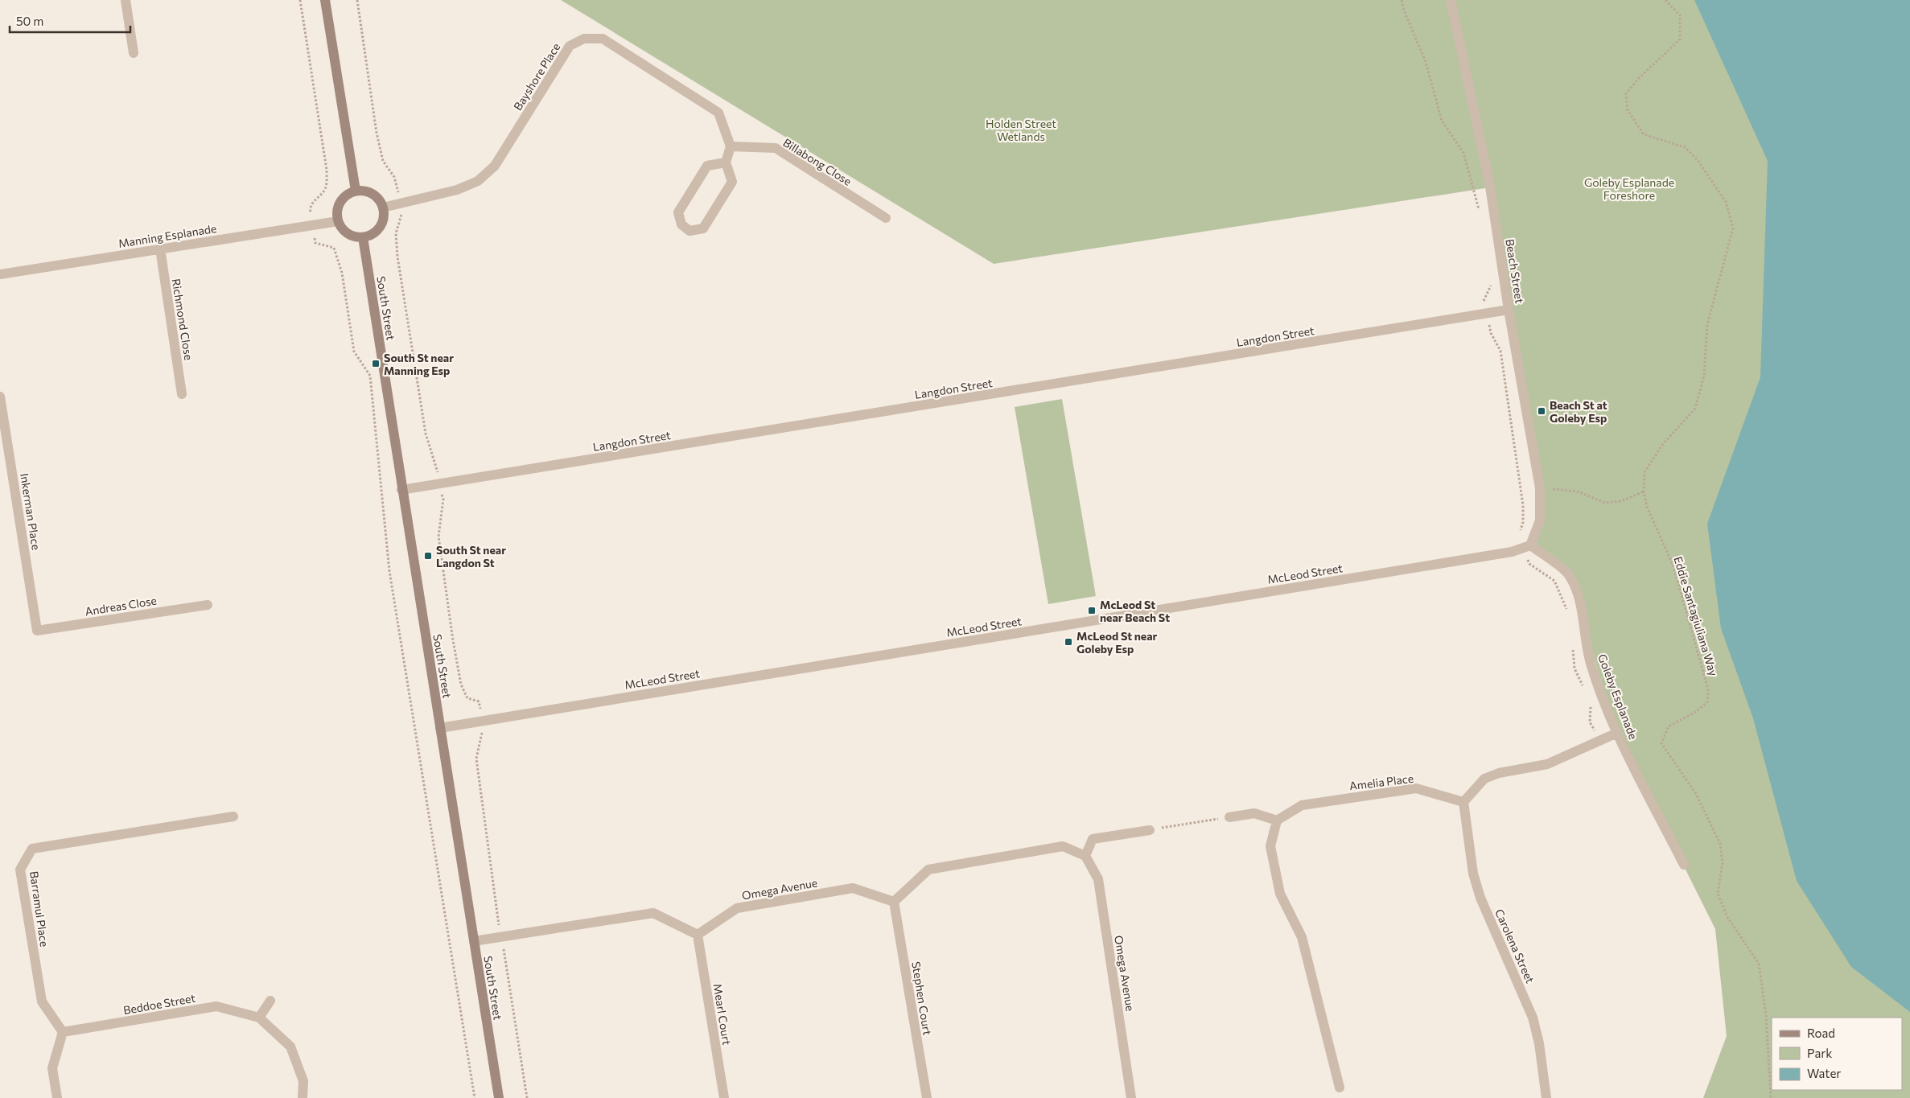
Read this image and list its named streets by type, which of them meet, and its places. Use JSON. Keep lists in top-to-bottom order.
{
  "streets": {
    "street": [
      "Bayshore Place",
      "Billabong Close",
      "Manning Esplanade",
      "Beach Street",
      "South Street",
      "Richmond Close",
      "Langdon Street",
      "Inkerman Place",
      "McLeod Street",
      "Andreas Close",
      "Goleby Esplanade",
      "Amelia Place",
      "Omega Avenue",
      "Barramul Place",
      "Carolena Street",
      "Stephen Court",
      "Beddoe Street",
      "Mearl Court"
    ],
    "path": ["Eddie Santagiuliana Way"]
  },
  "crossings": [
    ["Bayshore Place", "Billabong Close"],
    ["Bayshore Place", "Manning Esplanade"],
    ["Bayshore Place", "South Street"],
    ["Manning Esplanade", "South Street"],
    ["Manning Esplanade", "Richmond Close"],
    ["Beach Street", "Langdon Street"],
    ["Beach Street", "McLeod Street"],
    ["Beach Street", "Goleby Esplanade"],
    ["South Street", "Langdon Street"],
    ["South Street", "McLeod Street"],
    ["Inkerman Place", "Andreas Close"],
    ["McLeod Street", "Goleby Esplanade"],
    ["Amelia Place", "Carolena Street"],
    ["Omega Avenue", "Stephen Court"],
    ["Omega Avenue", "Mearl Court"],
    ["Barramul Place", "Beddoe Street"]
  ],
  "parks": ["Holden Street Wetlands", "Goleby Esplanade Foreshore"],
  "places": {
    "transit": [
      "South St near Manning Esp",
      "Beach St at Goleby Esp",
      "South St near Langdon St",
      "McLeod St near Beach St",
      "McLeod St near Goleby Esp"
    ]
  },
  "legend": ["Road", "Park", "Water"],
  "scale_bar": "50 m"
}
